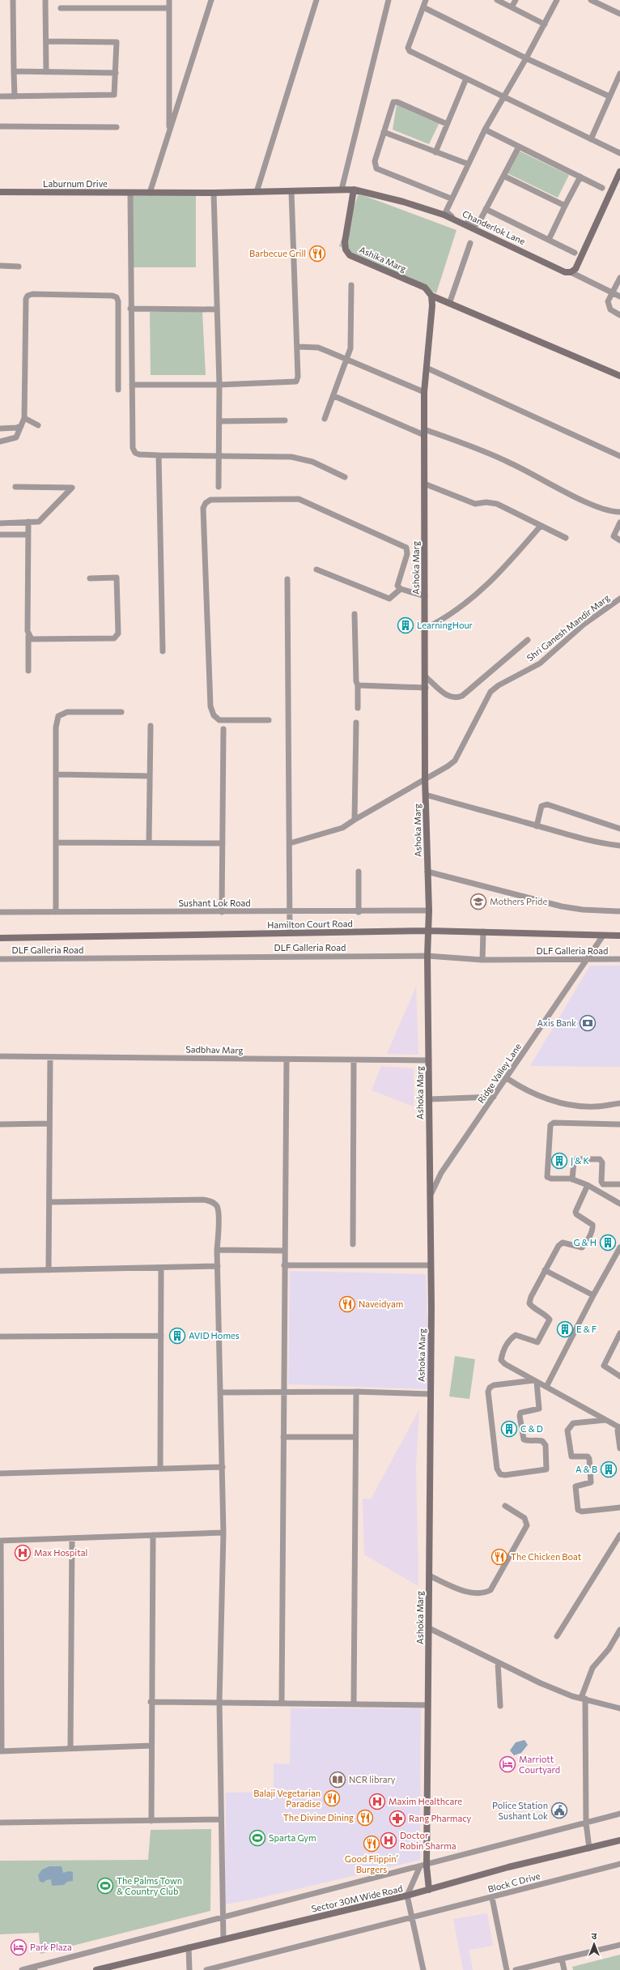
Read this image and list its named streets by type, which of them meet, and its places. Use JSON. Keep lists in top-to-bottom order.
{
  "streets": {
    "street": [
      "Laburnum Drive",
      "Chanderlok Lane",
      "Ashika Marg",
      "Ashoka Marg",
      "Shri Ganesh Mandir Marg",
      "Sushant Lok Road",
      "Hamilton Court Road",
      "DLF Galleria Road",
      "Sadbhav Marg",
      "Ridge Valley Lane",
      "Block C Drive",
      "Sector 30M Wide Road"
    ]
  },
  "crossings": [
    ["Laburnum Drive", "Chanderlok Lane"],
    ["Chanderlok Lane", "Ashika Marg"],
    ["Ashika Marg", "Ashoka Marg"],
    ["Ashoka Marg", "Shri Ganesh Mandir Marg"],
    ["Ashoka Marg", "Sushant Lok Road"],
    ["Ashoka Marg", "Hamilton Court Road"],
    ["Ashoka Marg", "DLF Galleria Road"],
    ["Ashoka Marg", "Sadbhav Marg"],
    ["Ashoka Marg", "Ridge Valley Lane"],
    ["Ashoka Marg", "Sector 30M Wide Road"],
    ["Hamilton Court Road", "Ridge Valley Lane"],
    ["DLF Galleria Road", "Ridge Valley Lane"]
  ],
  "places": {
    "restaurant": [
      "Barbecue Grill",
      "Naveidyam",
      "The Chicken Boat",
      "Balaji Vegetarian Paradise",
      "The Divine Dining",
      "Good Flippin’ Burgers"
    ],
    "building": [
      "LearningHour",
      "J & K",
      "G & H",
      "E & F",
      "AVID Homes",
      "C & D",
      "A & B"
    ],
    "school or university": ["Mothers Pride"],
    "bank": ["Axis Bank"],
    "hospital": ["Max Hospital", "Maxim Healthcare", "Doctor Robin Sharma"],
    "hotel": ["Marriott Courtyard", "Park Plaza"],
    "library": ["NCR library"],
    "public building": ["Police Station Sushant Lok"],
    "pharmacy": ["Rang Pharmacy"],
    "sports": ["Sparta Gym", "The Palms Town & Country Club"]
  },
  "north": "top"
}
